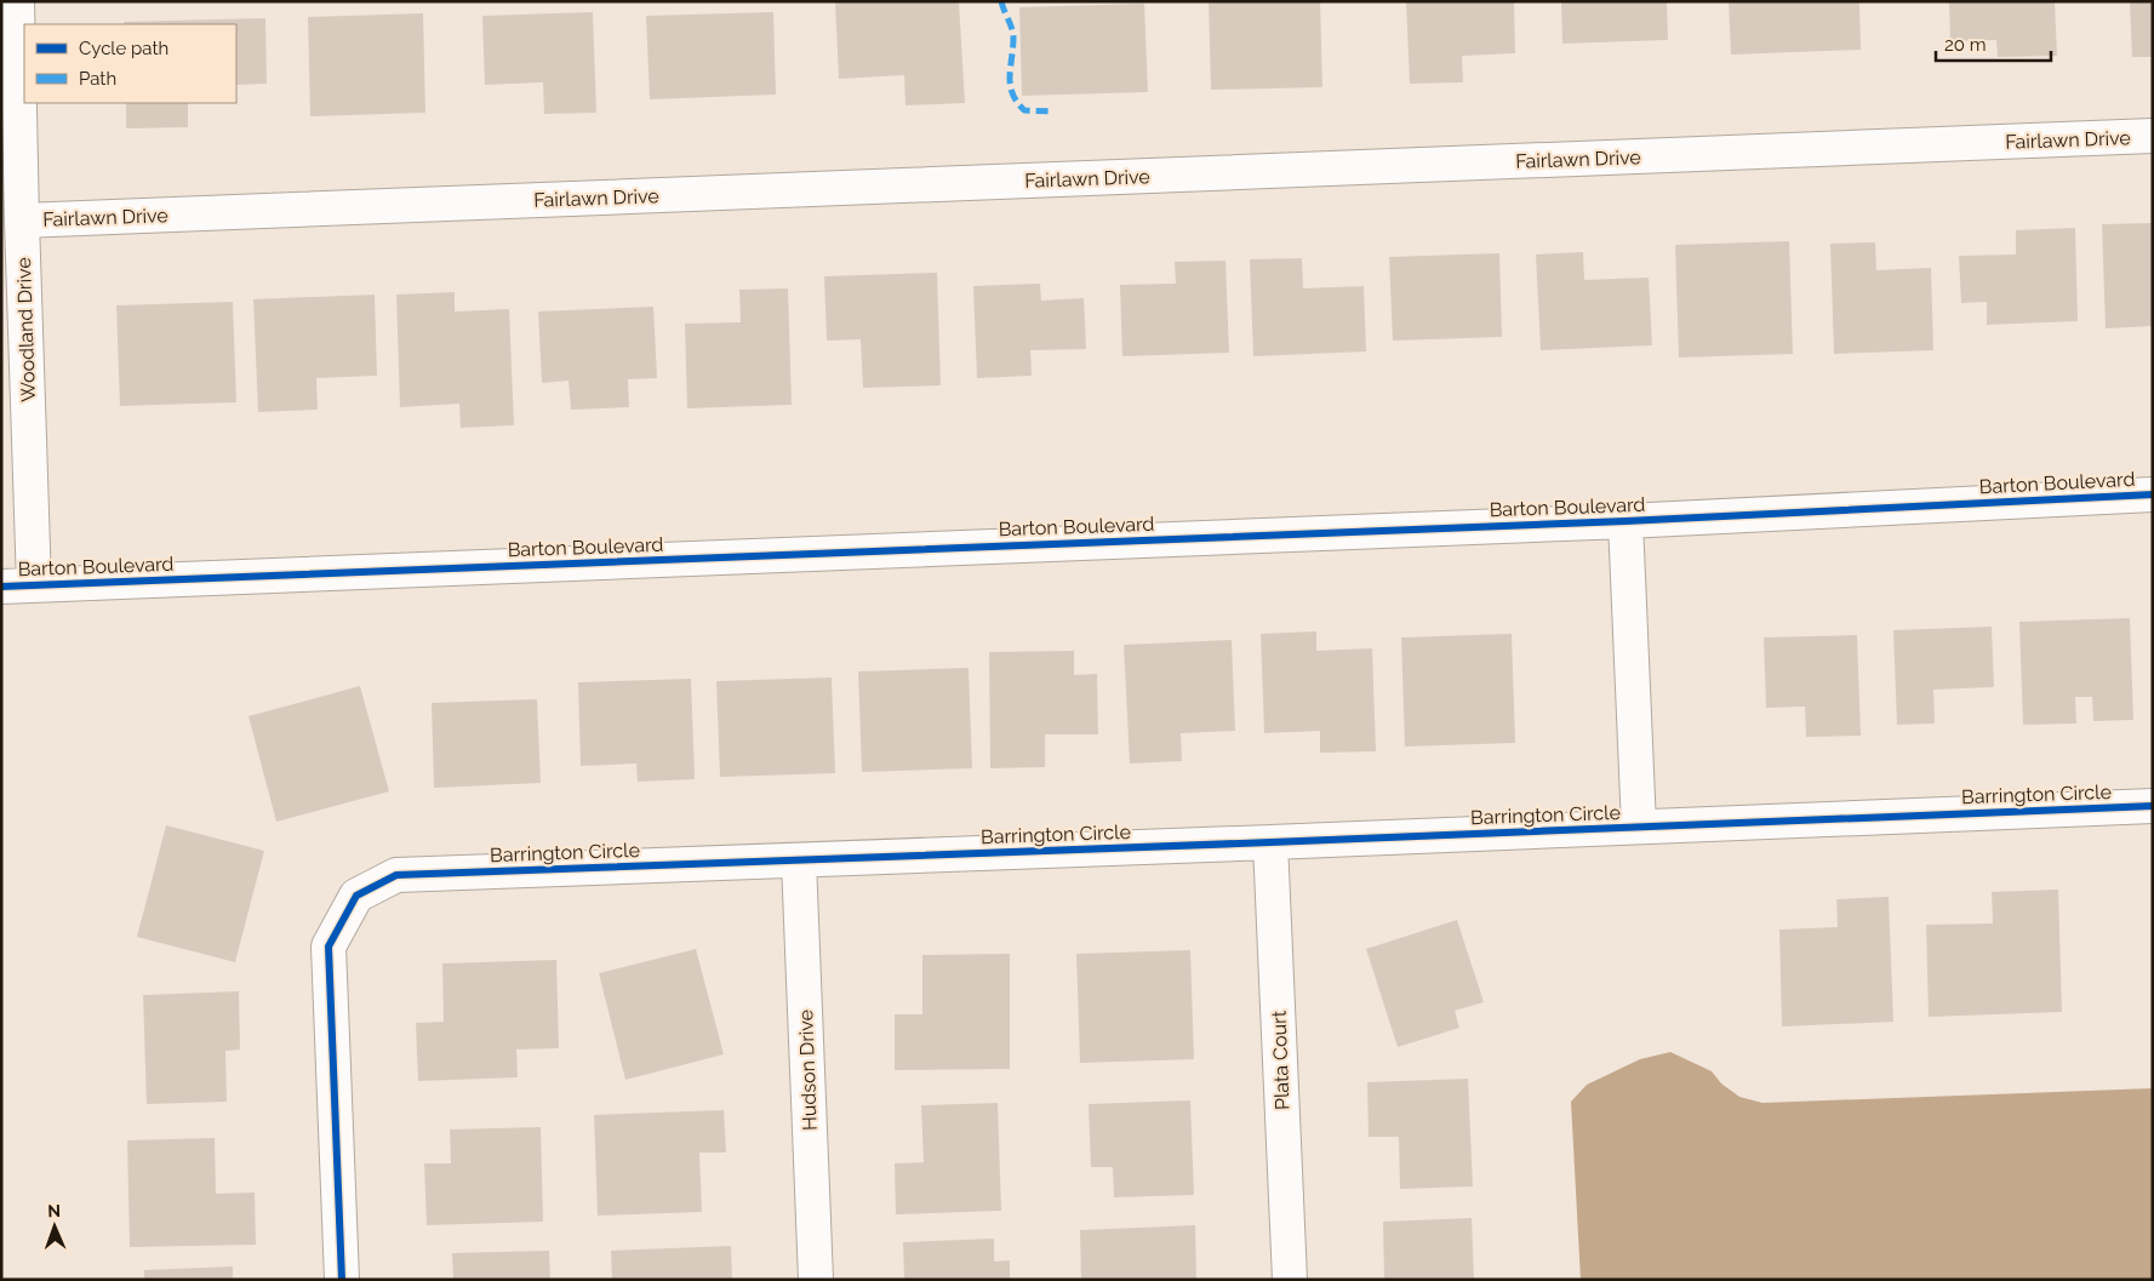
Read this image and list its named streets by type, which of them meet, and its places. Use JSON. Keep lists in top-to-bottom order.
{
  "streets": {
    "street": [
      "Fairlawn Drive",
      "Woodland Drive",
      "Barton Boulevard",
      "Barrington Circle",
      "Plata Court",
      "Hudson Drive"
    ]
  },
  "crossings": [
    ["Fairlawn Drive", "Woodland Drive"],
    ["Woodland Drive", "Barton Boulevard"],
    ["Barton Boulevard", "Barrington Circle"],
    ["Barrington Circle", "Plata Court"],
    ["Barrington Circle", "Hudson Drive"]
  ],
  "legend": ["Cycle path", "Path"],
  "scale_bar": "20 m",
  "north": "top"
}
